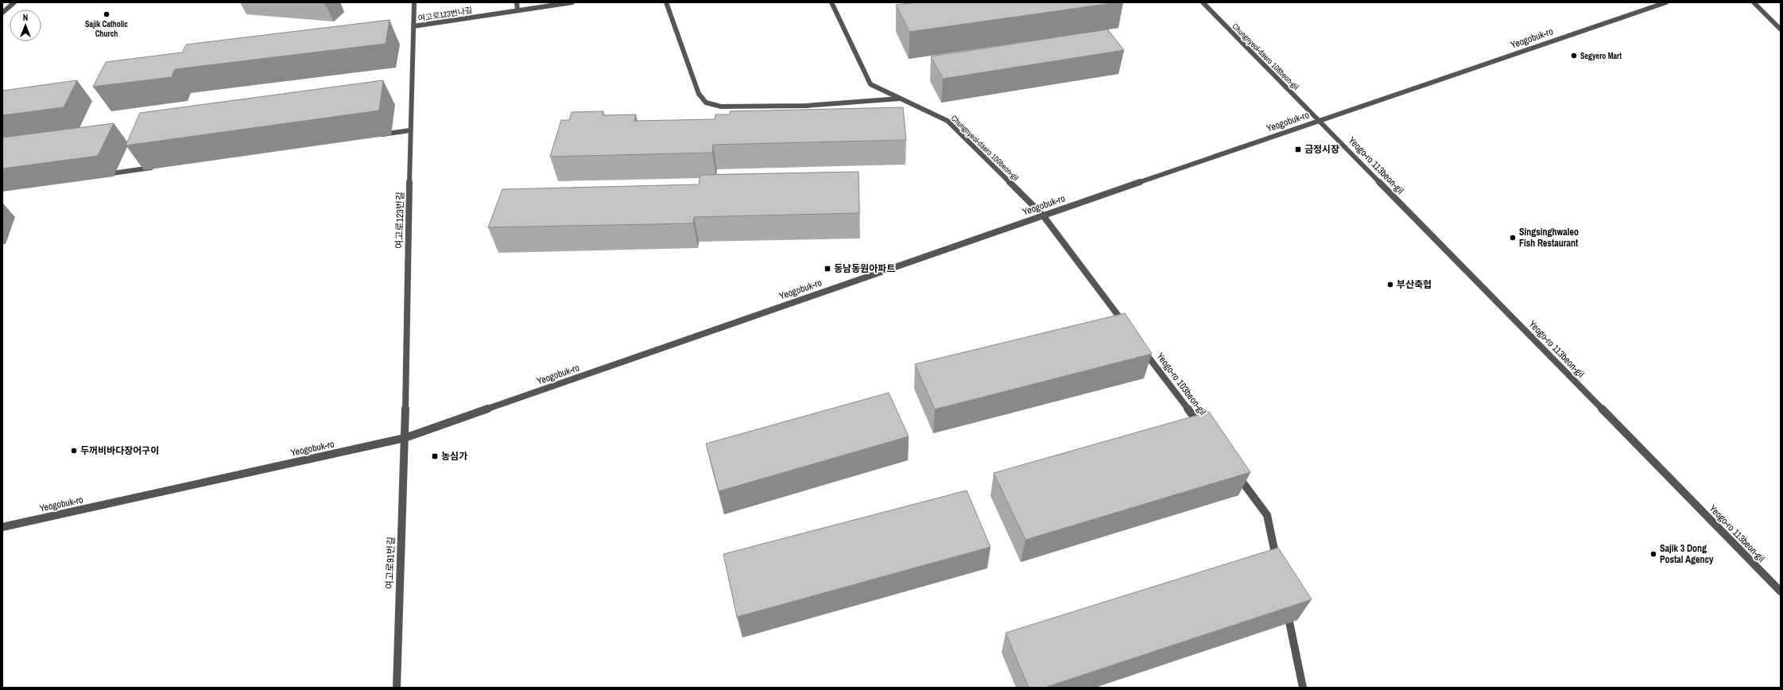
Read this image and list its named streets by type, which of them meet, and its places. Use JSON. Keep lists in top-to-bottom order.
{
  "streets": {
    "street": [
      "여고로123번나길",
      "Yeogobuk-ro",
      "Chungnyeol-daero 108beon-gil",
      "Chungnyeol-daero 100beon-gil",
      "Yeogo-ro 113beon-gil",
      "여고로123번길",
      "Yeogo-ro 103beon-gil",
      "여고로91번길"
    ]
  },
  "crossings": [
    ["여고로123번나길", "여고로123번길"],
    ["Yeogobuk-ro", "Chungnyeol-daero 108beon-gil"],
    ["Yeogobuk-ro", "Chungnyeol-daero 100beon-gil"],
    ["Yeogobuk-ro", "Yeogo-ro 113beon-gil"],
    ["Yeogobuk-ro", "여고로123번길"],
    ["Yeogobuk-ro", "여고로91번길"],
    ["Chungnyeol-daero 108beon-gil", "Yeogo-ro 113beon-gil"],
    ["여고로123번길", "여고로91번길"]
  ],
  "places": {
    "other": [
      "Sajik Catholic Church",
      "Segyero Mart",
      "Singsinghwaleo Fish Restaurant",
      "부산축협",
      "두꺼비바다장어구이",
      "Sajik 3 Dong Postal Agency"
    ],
    "transit": ["금정시장", "동남동원아파트", "농심가"]
  },
  "north": "top"
}
